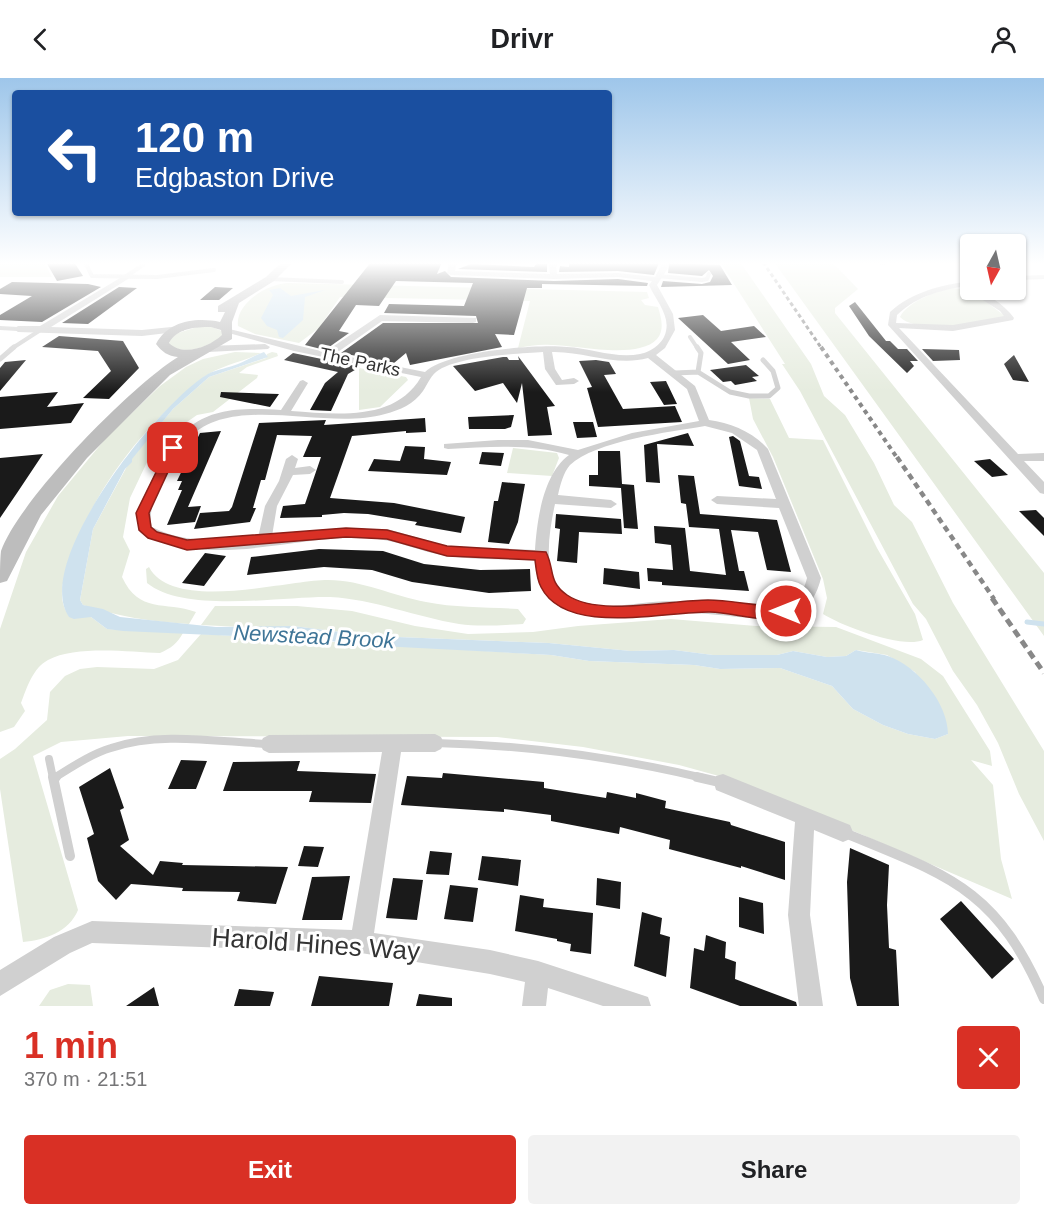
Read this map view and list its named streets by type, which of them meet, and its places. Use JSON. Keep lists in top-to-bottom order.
{
  "streets": {
    "street": ["The Parks", "Harold Hines Way"]
  },
  "water": ["Newstead Brook"],
  "north": "bottom",
  "page": {
    "header": "Drivr",
    "turn": ["120 m", "Edgbaston Drive"],
    "heading": ["1 min", "370 m · 21:51"],
    "buttons": ["Exit", "Share"]
  }
}
